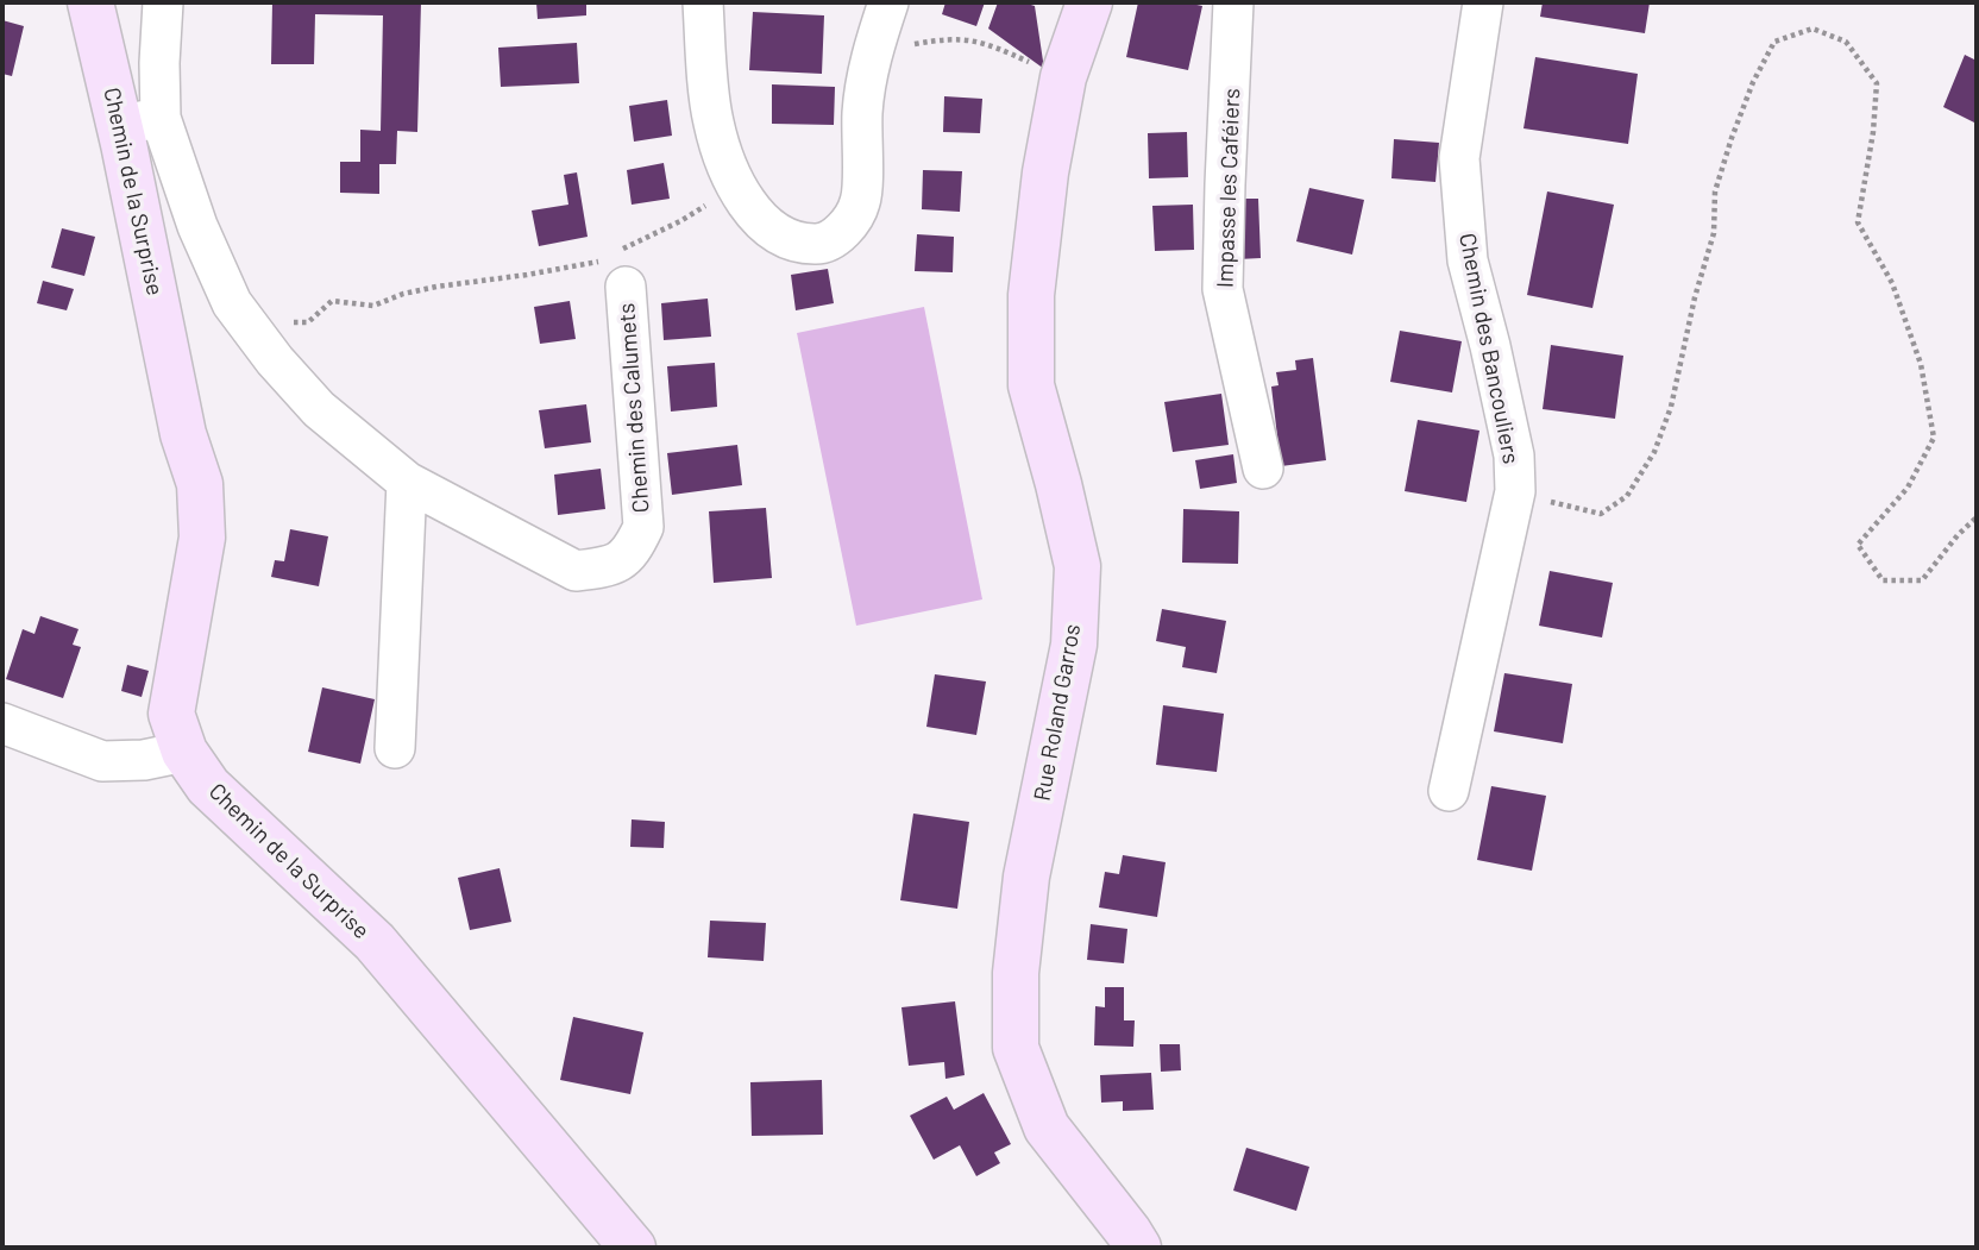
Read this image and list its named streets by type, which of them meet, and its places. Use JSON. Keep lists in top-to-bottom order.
{
  "streets": {
    "main road": ["Chemin de la Surprise", "Rue Roland Garros"],
    "street": ["Impasse les Caféiers", "Chemin des Bancouliers", "Chemin des Calumets"]
  },
  "crossings": [
    ["Chemin de la Surprise", "Chemin des Calumets"]
  ]
}
